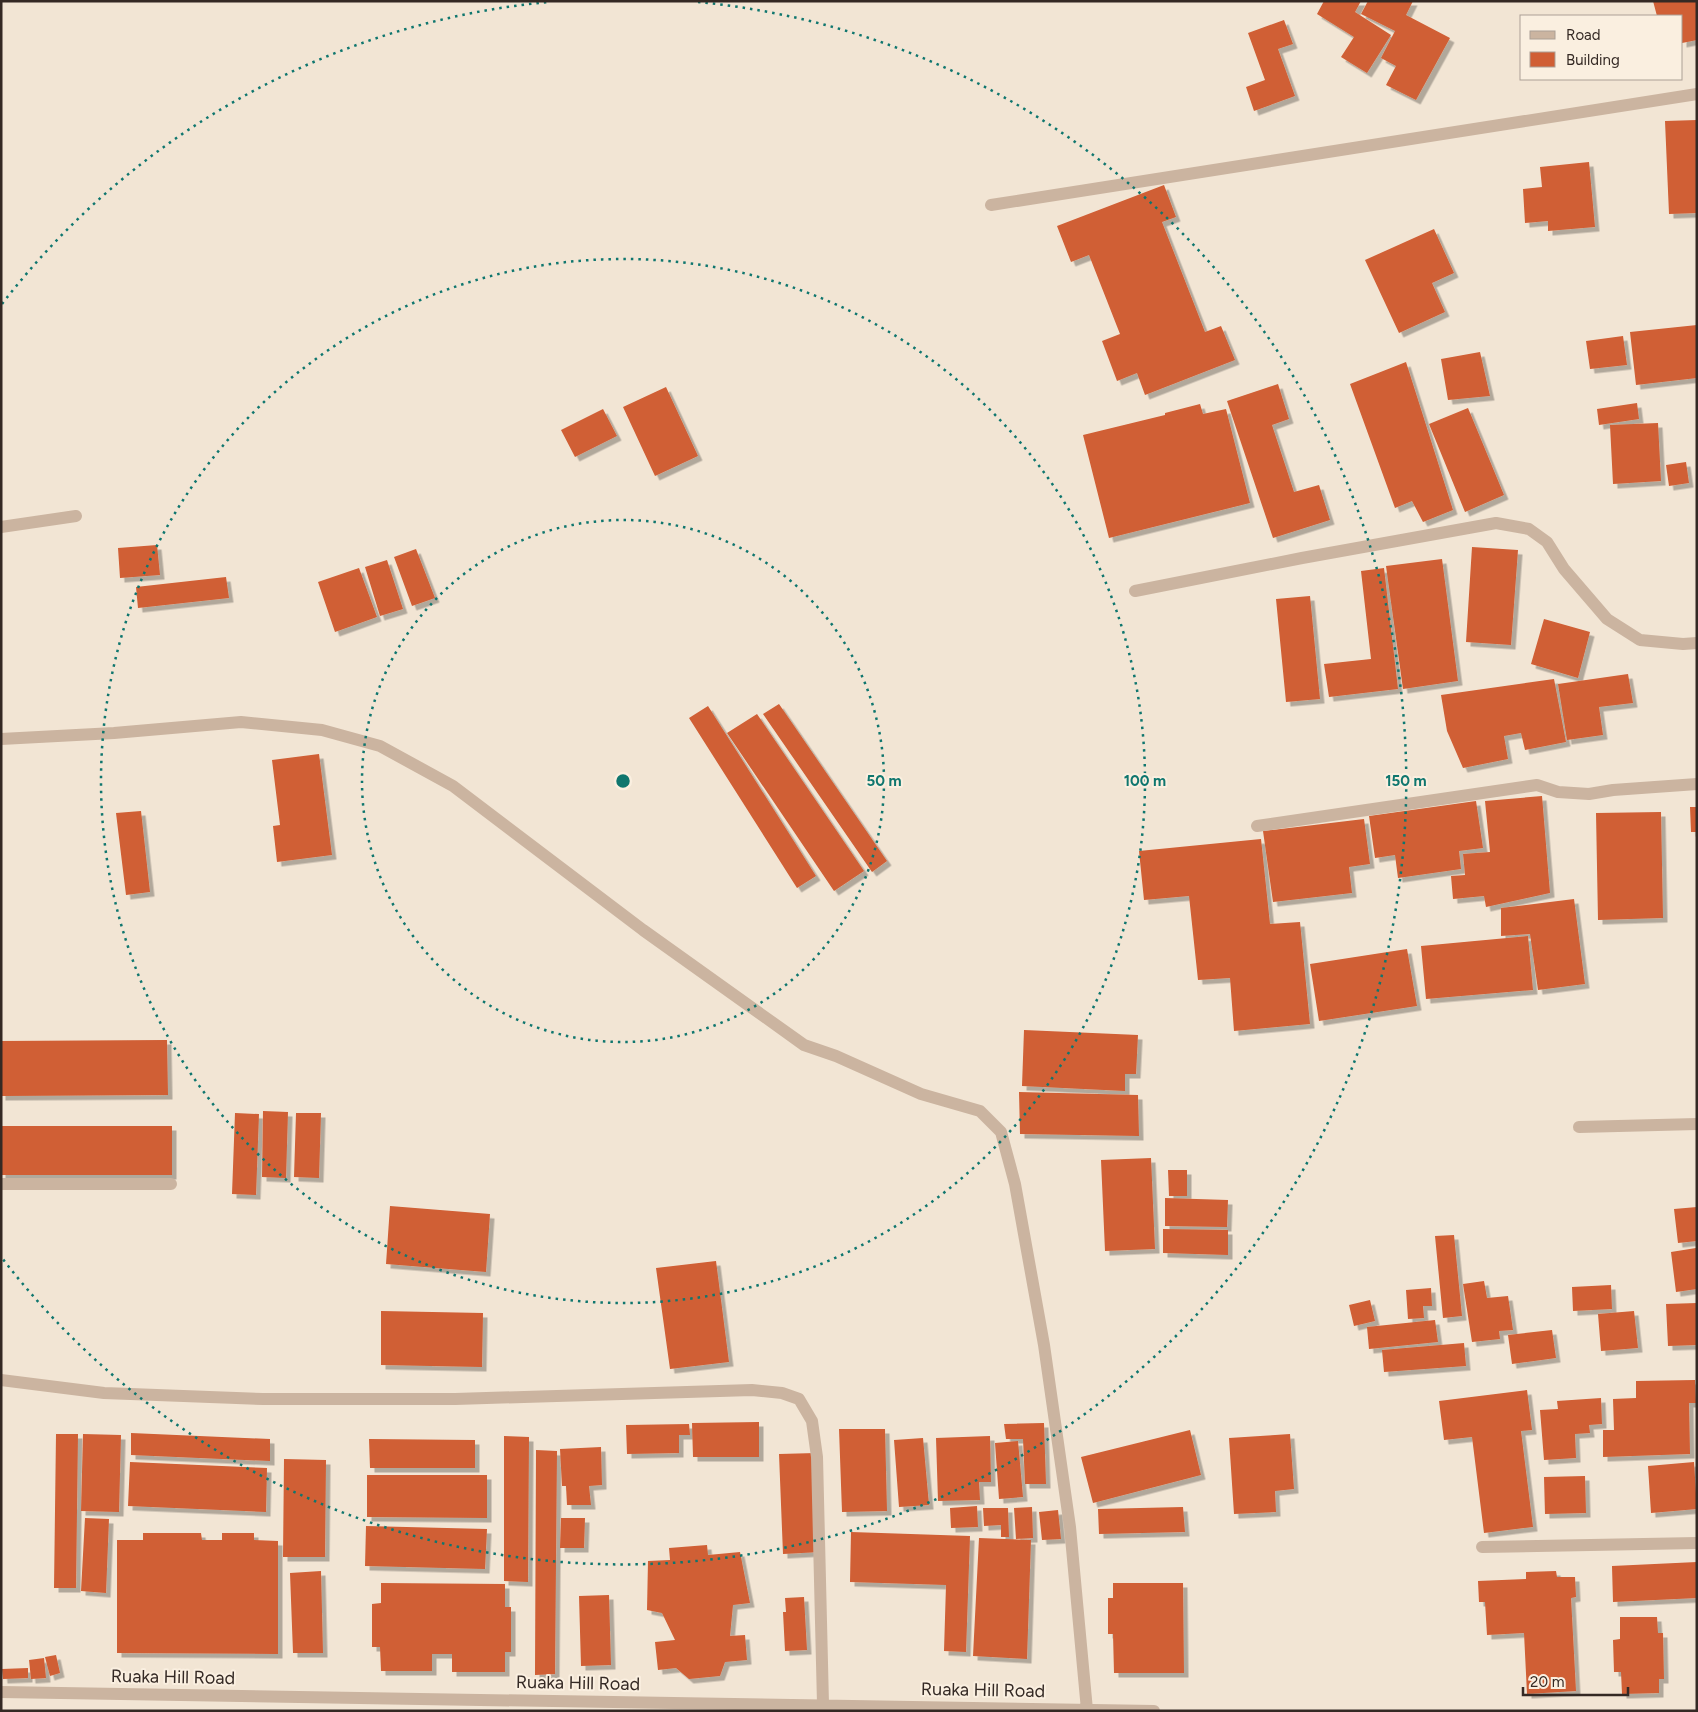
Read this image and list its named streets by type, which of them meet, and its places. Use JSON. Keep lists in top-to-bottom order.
{
  "streets": {
    "street": ["Ruaka Hill Road"]
  },
  "legend": ["Road", "Building"],
  "scale_bar": "20 m",
  "rings": ["50 m", "100 m", "150 m"]
}
